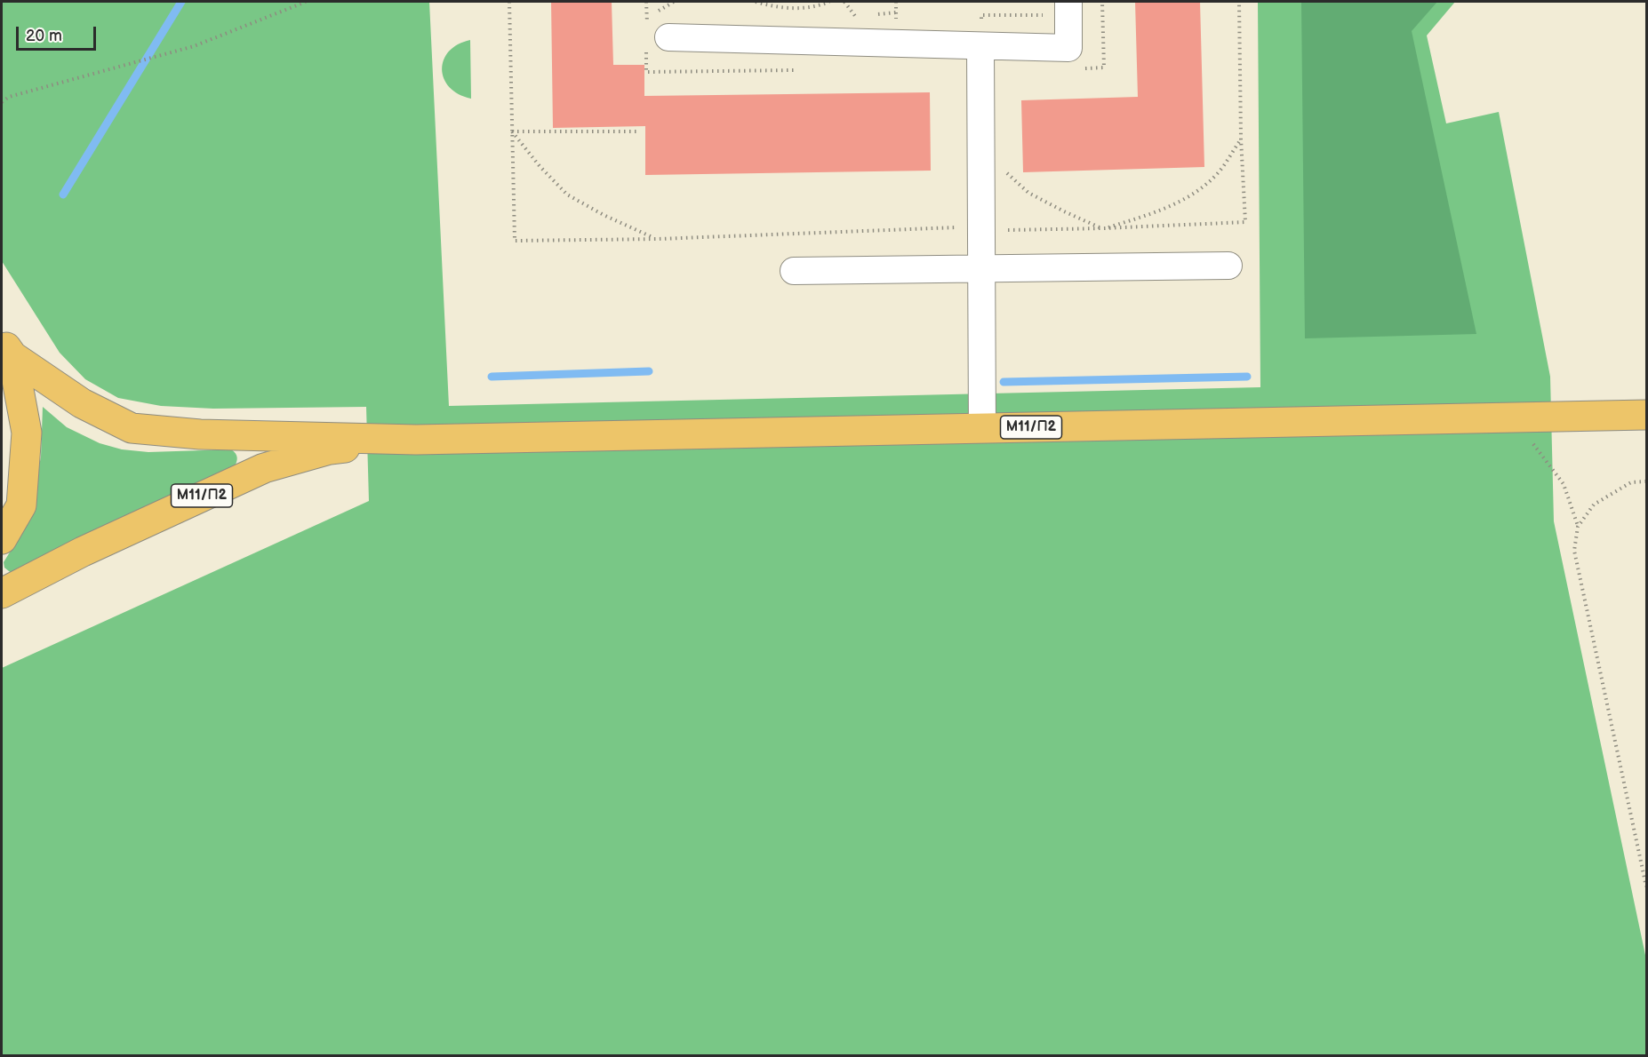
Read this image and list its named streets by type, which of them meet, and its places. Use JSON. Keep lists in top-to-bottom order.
{
  "streets": {
    "highway": ["М11/П2"]
  },
  "scale_bar": "20 m"
}
